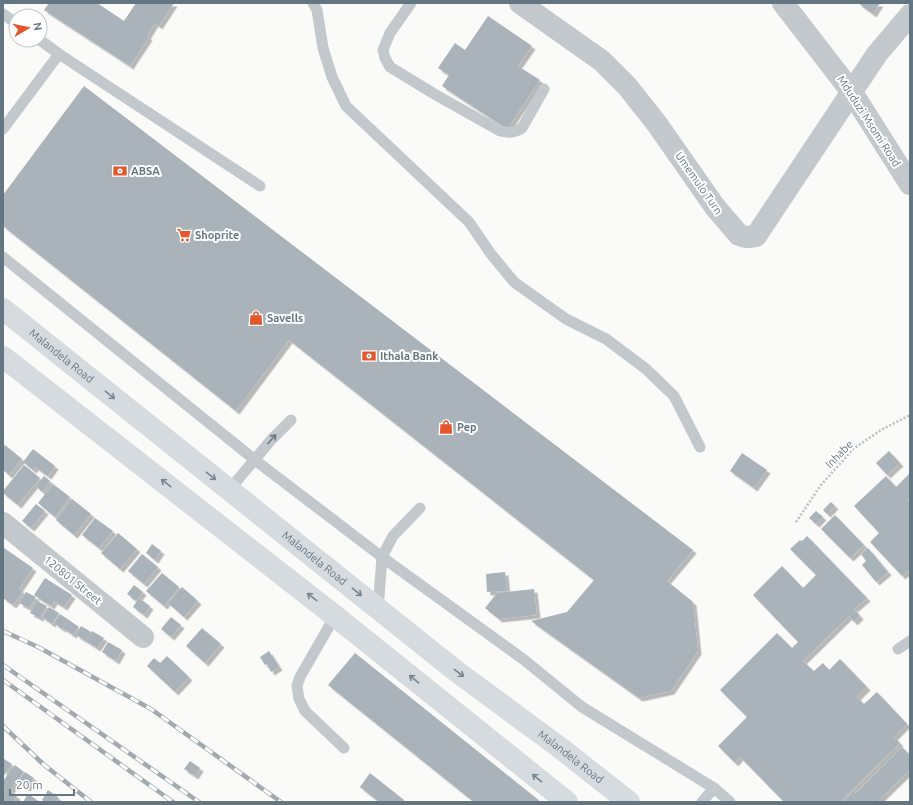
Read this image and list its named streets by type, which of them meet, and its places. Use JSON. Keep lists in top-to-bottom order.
{
  "streets": {
    "main road": ["Malandela Road"],
    "street": ["Mduduzi Msomi Road", "Umemulo Turn", "120801 Street"],
    "path": ["Inhabe"]
  },
  "crossings": [
    ["Mduduzi Msomi Road", "Umemulo Turn"]
  ],
  "places": {
    "bank": ["ABSA", "Ithala Bank"],
    "supermarket": ["Shoprite"],
    "shop": ["Savells", "Pep"]
  },
  "scale_bar": "20 m",
  "north": "right"
}
